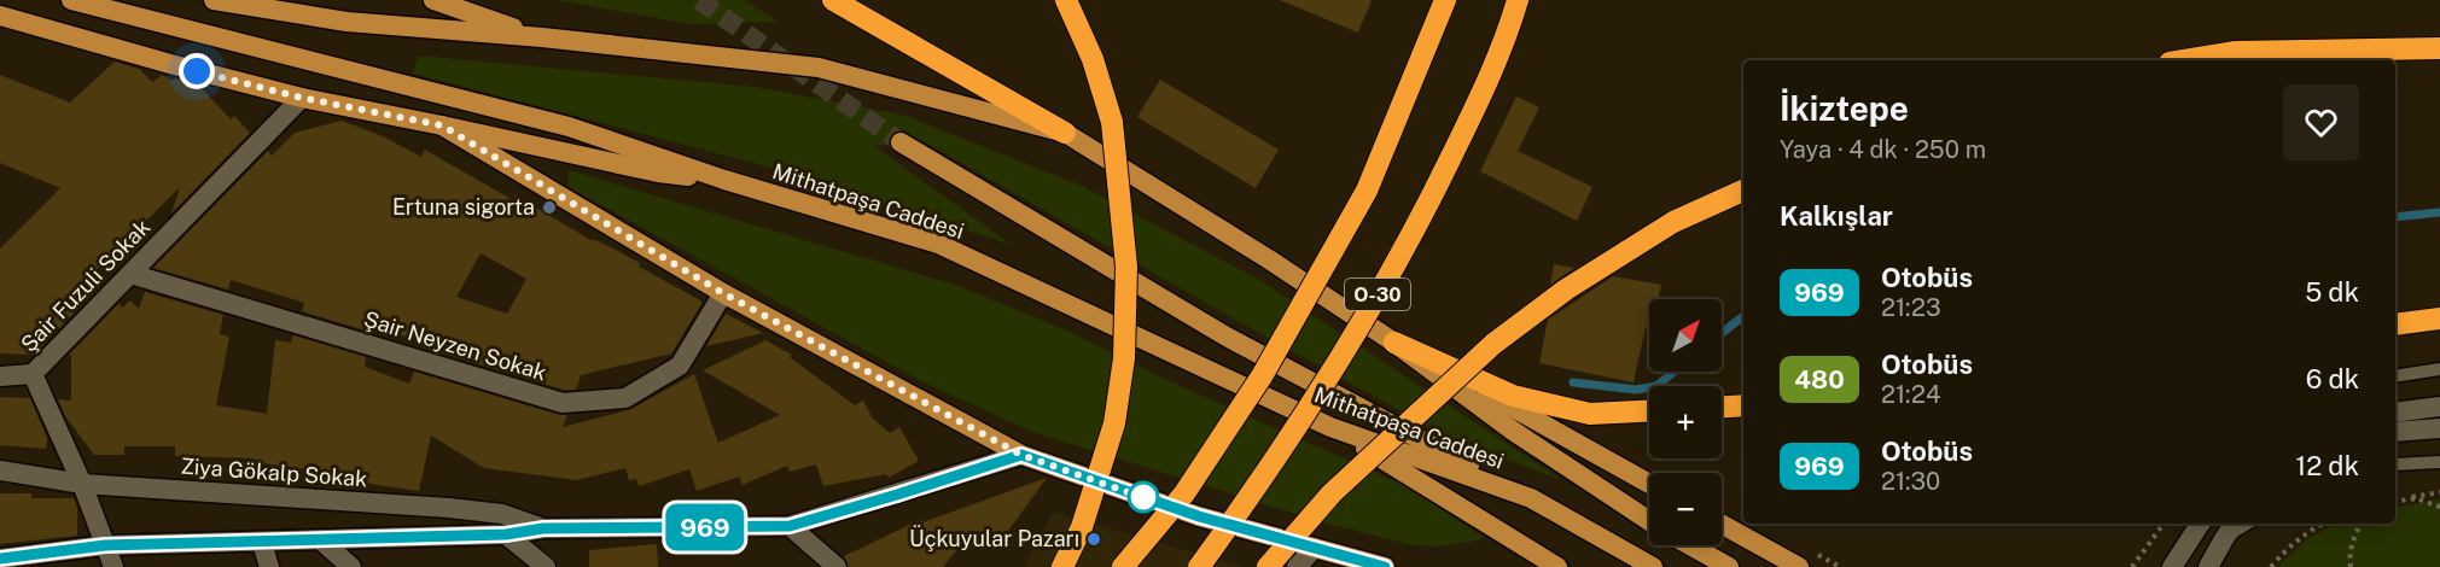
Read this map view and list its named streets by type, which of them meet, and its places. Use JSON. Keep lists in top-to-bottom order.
{
  "streets": {
    "highway": ["O-30"],
    "main road": ["Mithatpaşa Caddesi"],
    "street": ["Şair Fuzuli Sokak", "Şair Neyzen Sokak", "Ziya Gökalp Sokak"]
  },
  "crossings": [
    ["Şair Fuzuli Sokak", "Şair Neyzen Sokak"],
    ["Şair Fuzuli Sokak", "Ziya Gökalp Sokak"]
  ],
  "places": ["Ertuna sigorta", "Üçkuyular Pazarı"],
  "lines": ["bus line 969"],
  "north": "top right",
  "page": {
    "on_map": "969",
    "heading": [
      ["İkiztepe", "Yaya · 4 dk · 250 m"],
      "Kalkışlar"
    ],
    "list": [
      {
        "mark": "969",
        "name": "Otobüs",
        "note": "21:23",
        "value": "5 dk"
      },
      {
        "mark": "480",
        "name": "Otobüs",
        "note": "21:24",
        "value": "6 dk"
      },
      {
        "mark": "969",
        "name": "Otobüs",
        "note": "21:30",
        "value": "12 dk"
      }
    ],
    "map_buttons": ["+", "−"]
  }
}
